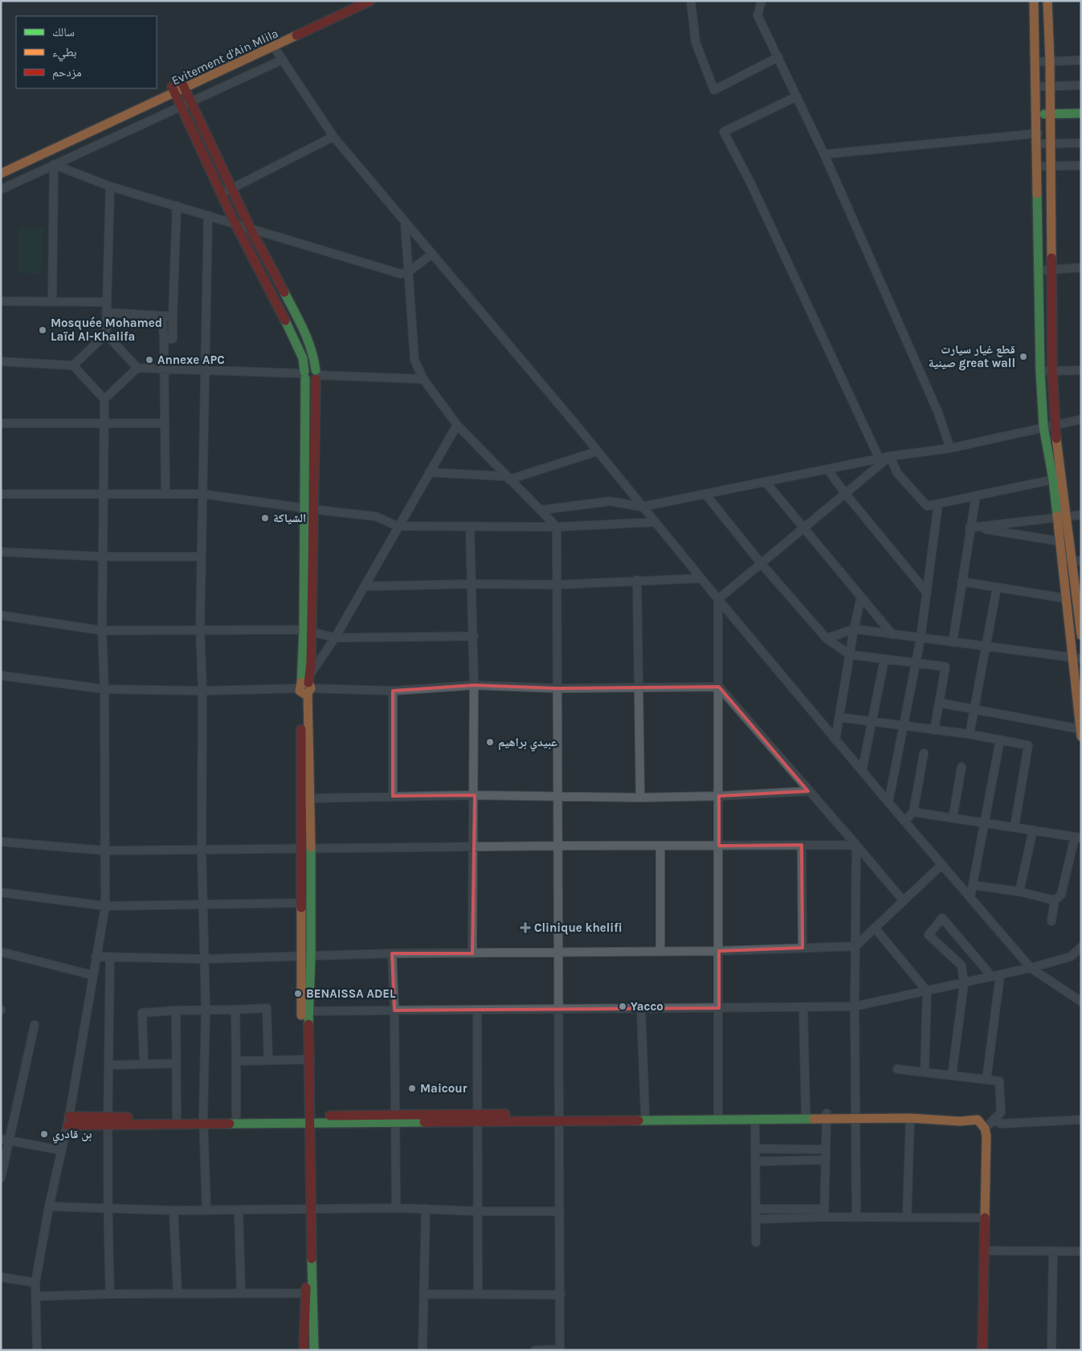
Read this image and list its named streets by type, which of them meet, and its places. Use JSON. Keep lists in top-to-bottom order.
{
  "streets": {
    "main road": ["Evitement d'Ain Mlila"]
  },
  "places": {
    "other": [
      "Mosquée Mohamed Laïd Al-Khalifa",
      "قطع غيار سيارت صينية great wall",
      "Annexe APC",
      "الشياكة",
      "عبيدي براهيم",
      "BENAISSA ADEL",
      "Yacco",
      "Maicour",
      "بن قادري"
    ],
    "health": ["Clinique khelifi"]
  },
  "legend": ["سالك", "بطيء", "مزدحم"]
}
